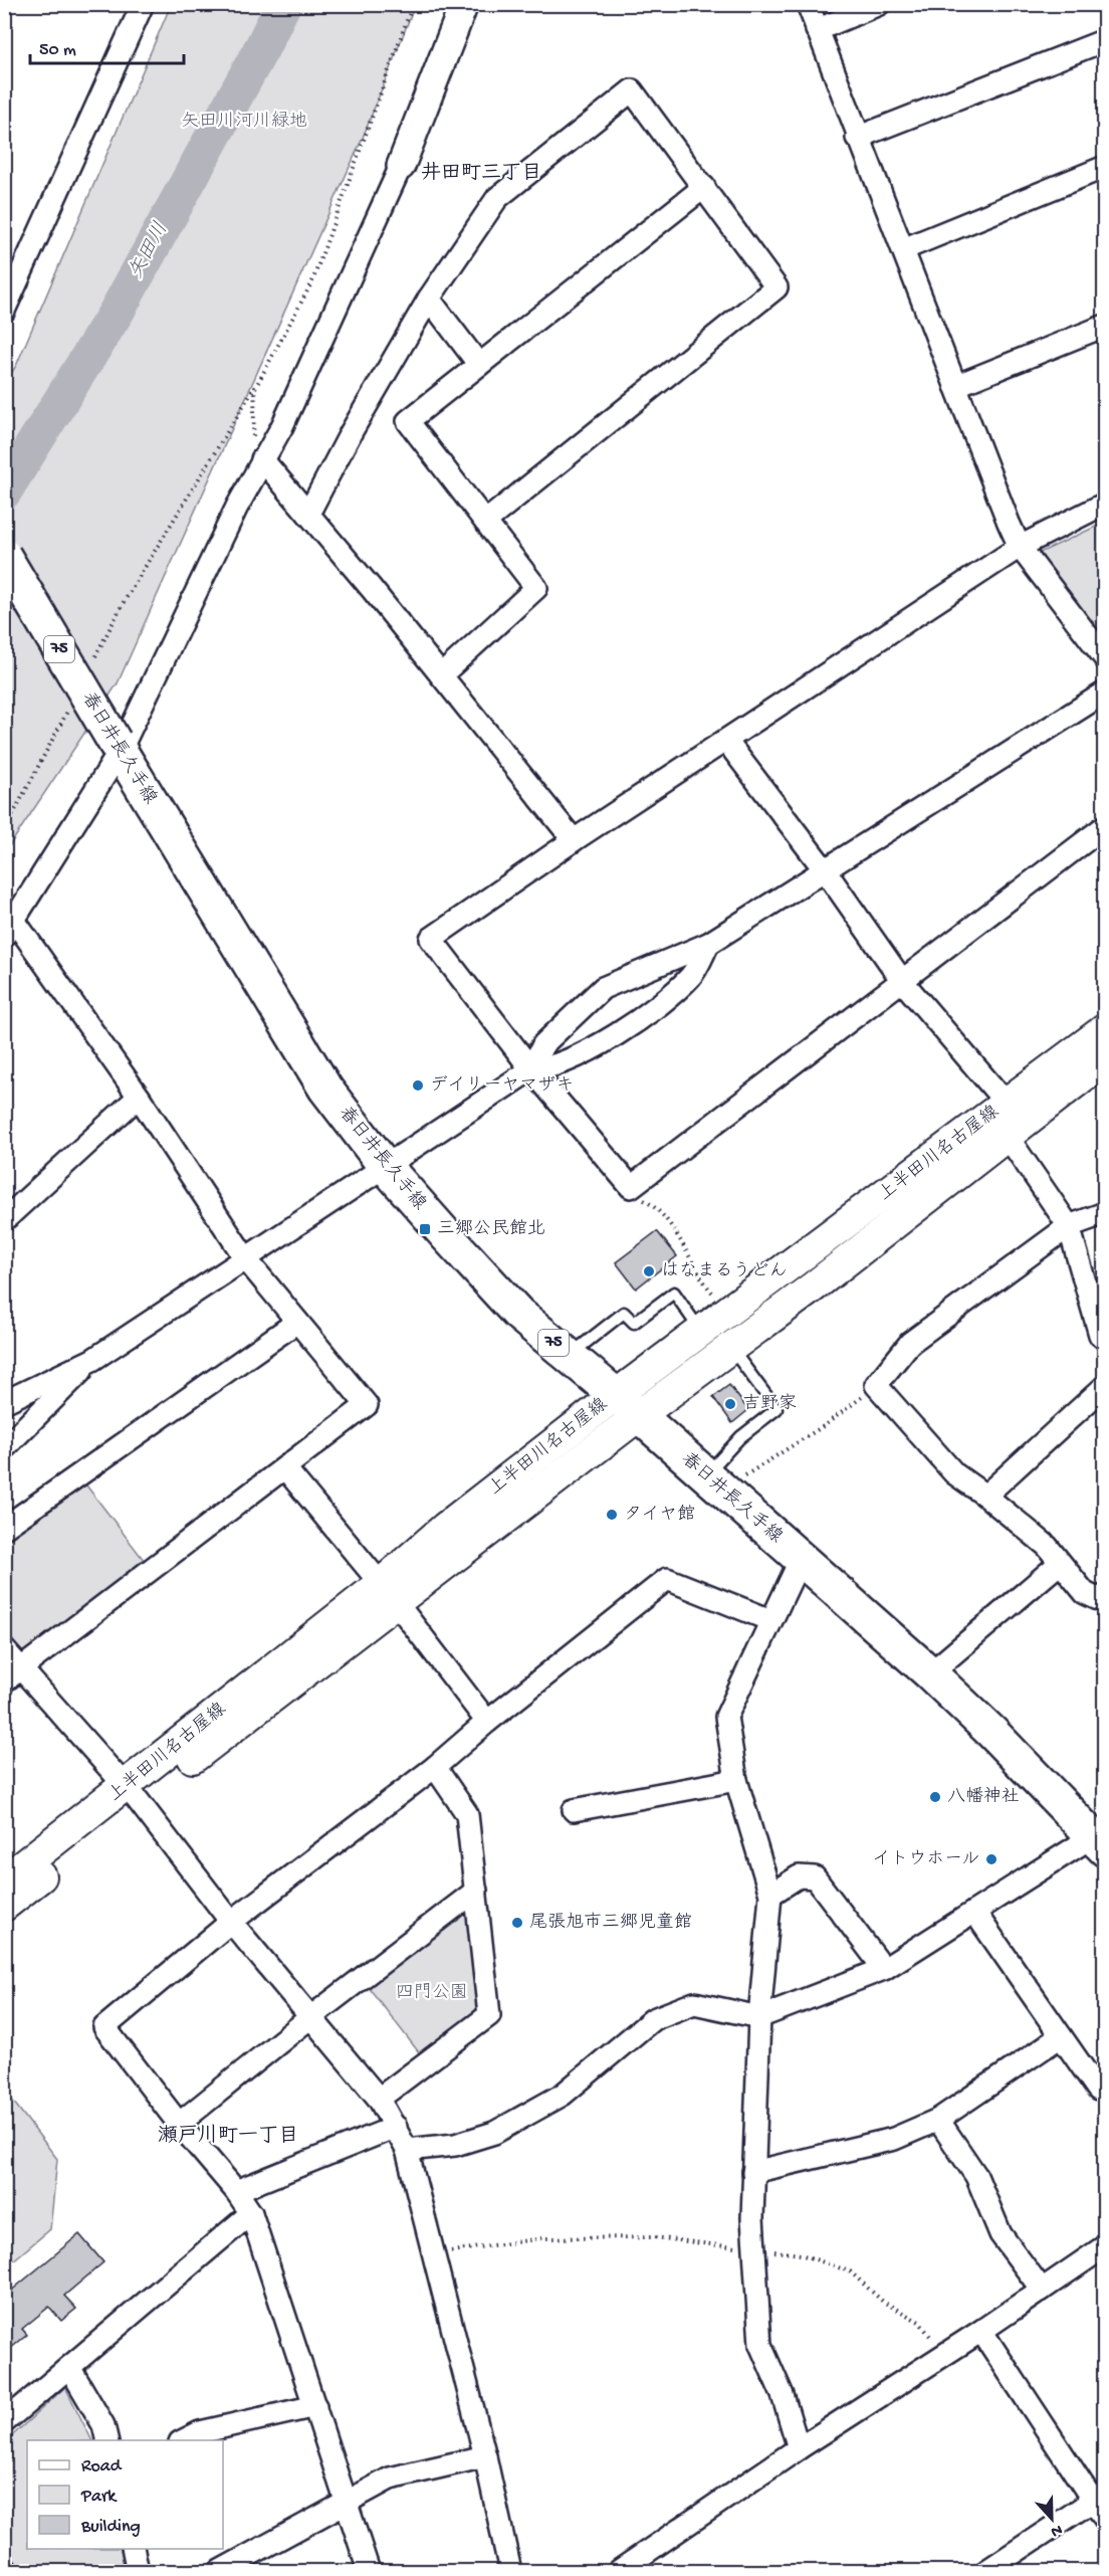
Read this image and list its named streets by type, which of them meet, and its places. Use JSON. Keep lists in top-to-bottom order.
{
  "streets": {
    "main road": ["75", "春日井長久手線", "上半田川名古屋線"]
  },
  "crossings": [
    ["春日井長久手線", "上半田川名古屋線"]
  ],
  "districts": ["井田町三丁目", "瀬戸川町一丁目"],
  "water": ["矢田川"],
  "parks": ["矢田川河川緑地", "四門公園"],
  "places": {
    "other": [
      "デイリーヤマザキ",
      "はなまるうどん",
      "吉野家",
      "タイヤ館",
      "八幡神社",
      "イトウホール",
      "尾張旭市三郷児童館"
    ],
    "transit": ["三郷公民館北"]
  },
  "legend": ["Road", "Park", "Building"],
  "scale_bar": "50 m",
  "north": "bottom"
}
